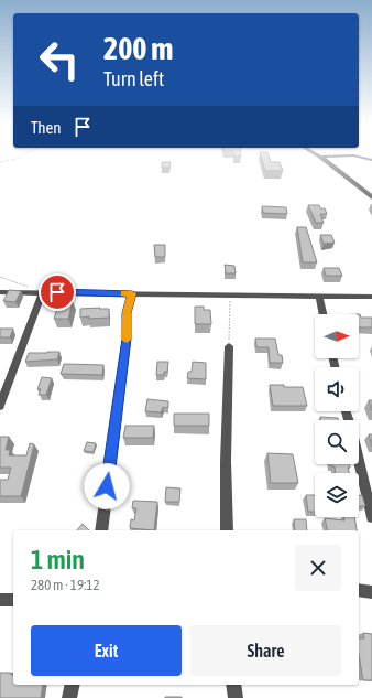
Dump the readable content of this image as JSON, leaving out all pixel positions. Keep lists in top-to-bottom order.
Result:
{
  "north": "right",
  "page": {
    "turn": ["200 m", "Turn left"],
    "then": "Then",
    "heading": ["1 min", "280 m · 19:12"],
    "buttons": ["Exit", "Share"]
  }
}
